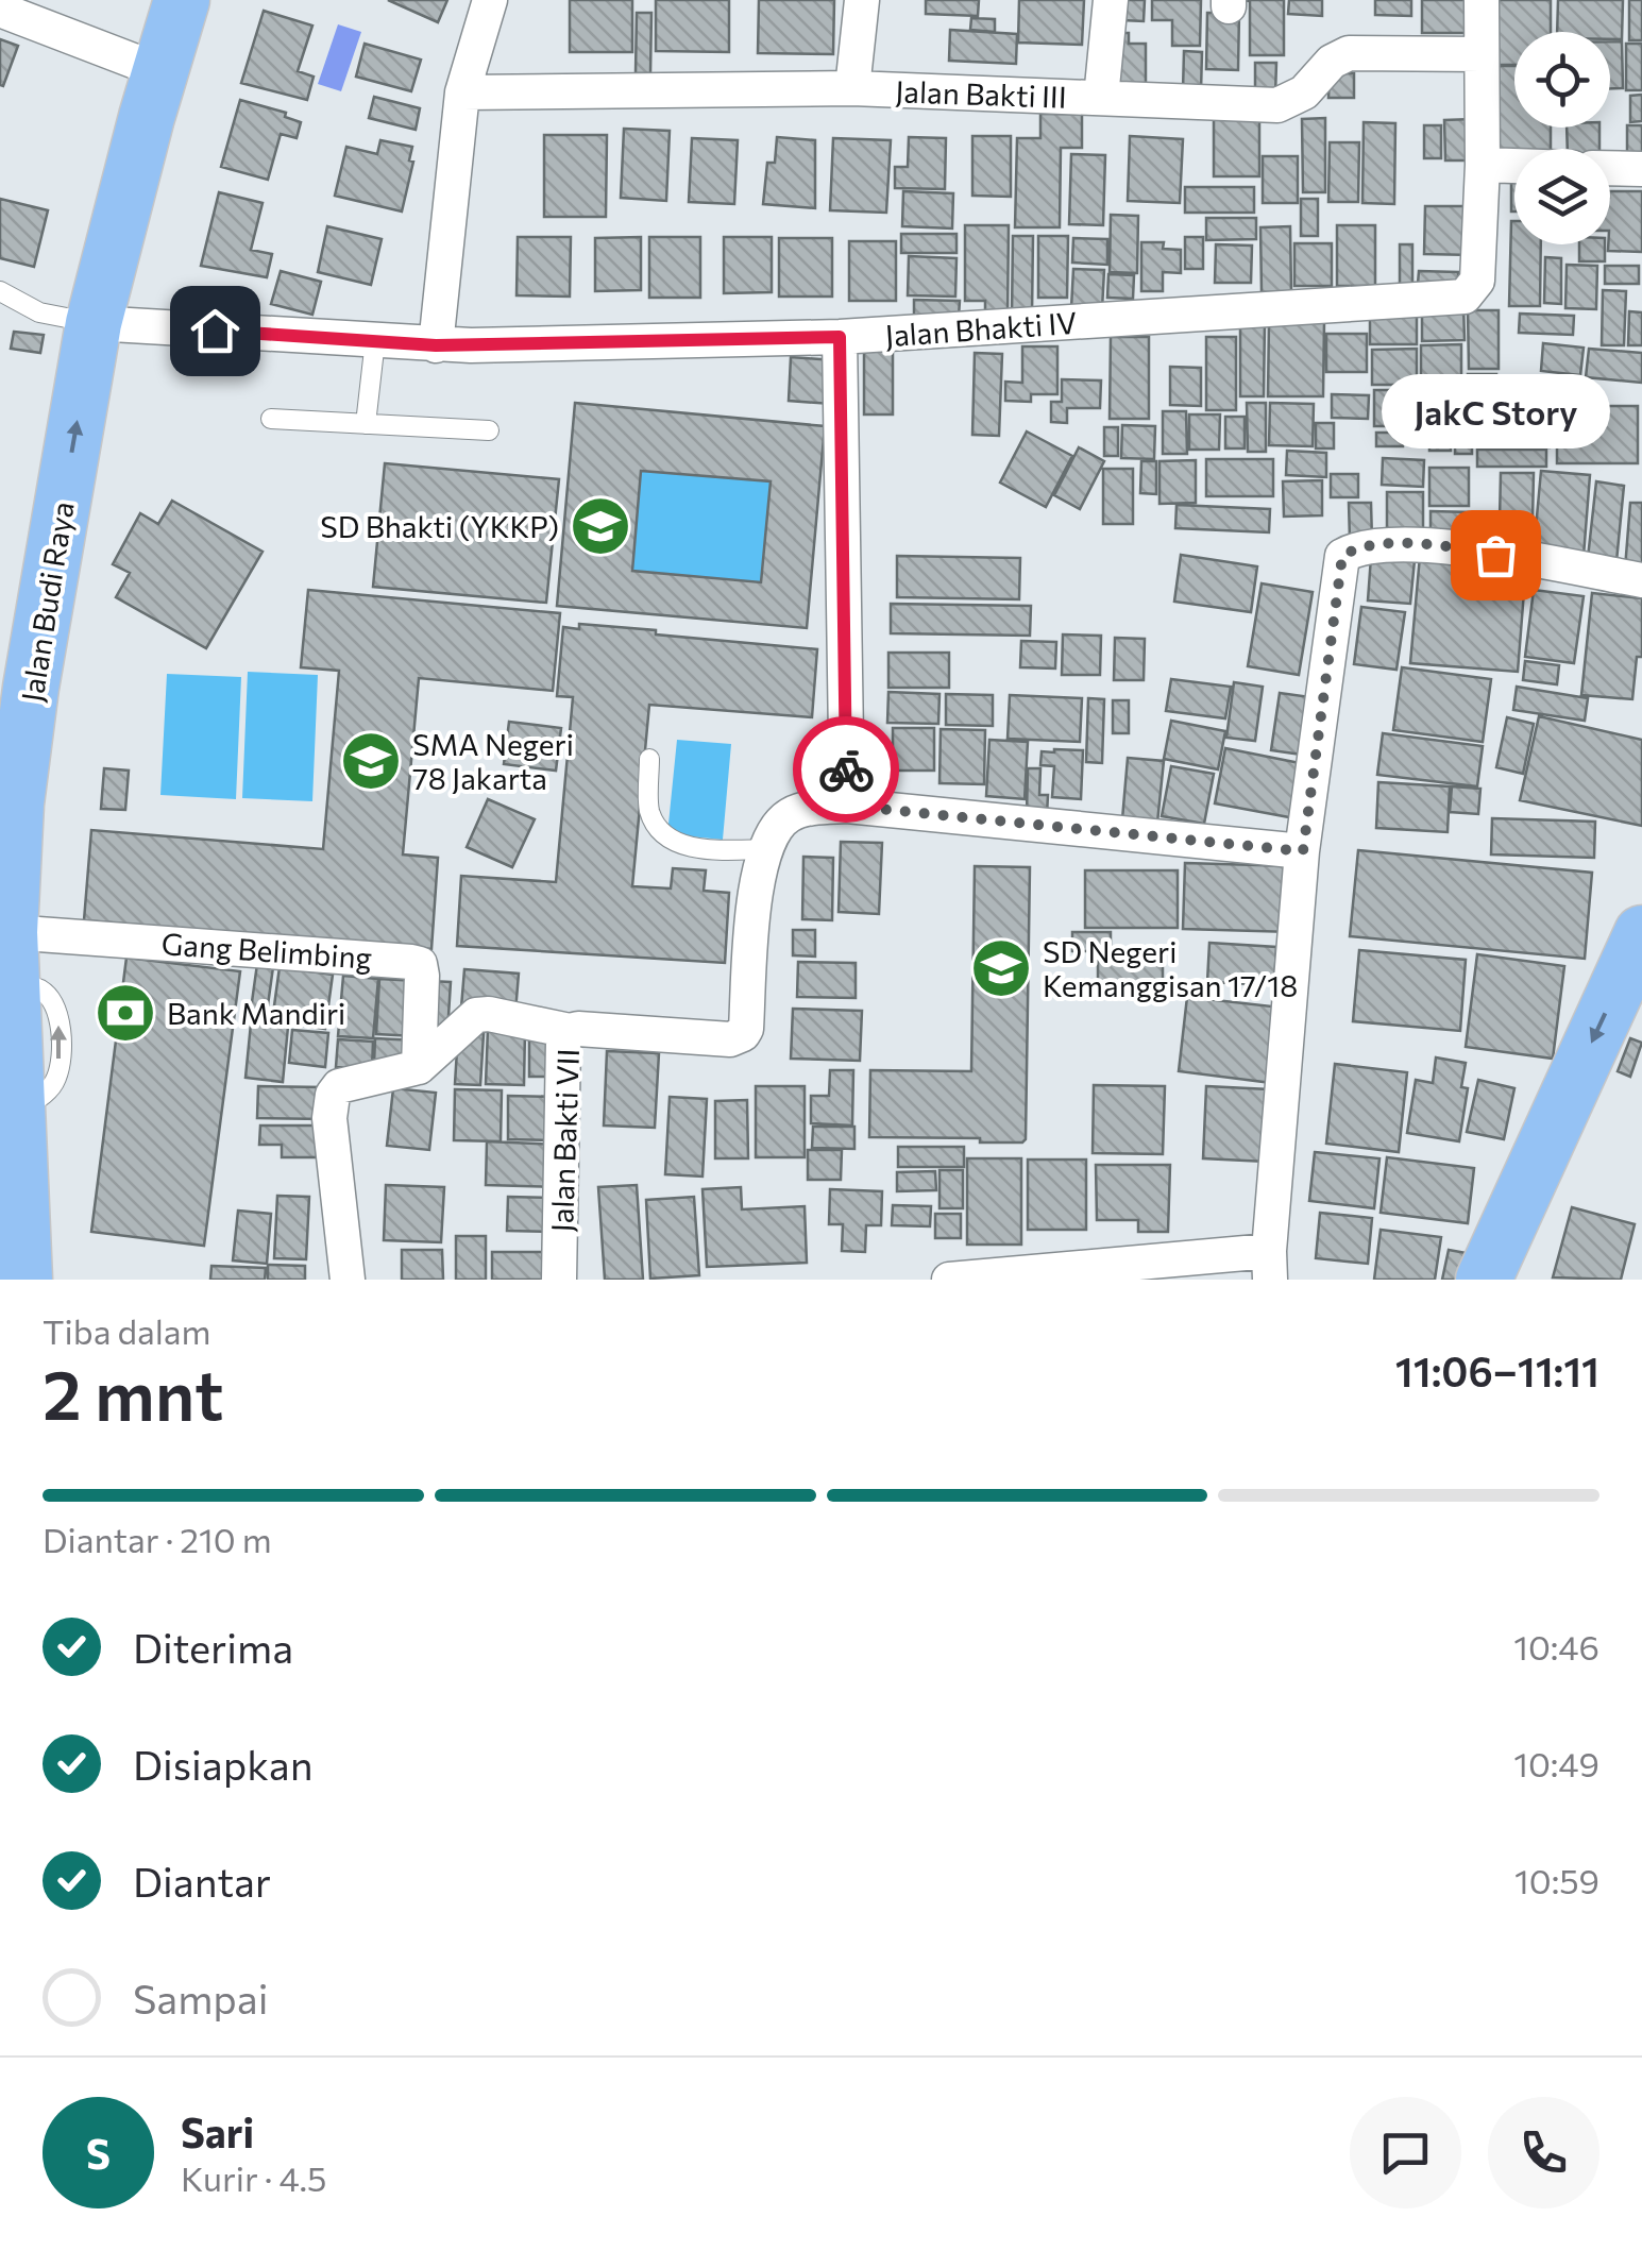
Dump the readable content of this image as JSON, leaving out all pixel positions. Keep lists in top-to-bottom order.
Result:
{
  "streets": {
    "main road": ["Jalan Budi Raya"],
    "street": [
      "Jalan Bakti III",
      "Jalan Bhakti IV",
      "Gang Belimbing",
      "Jalan Bakti VII"
    ]
  },
  "crossings": [
    ["Jalan Bhakti IV", "Jalan Budi Raya"],
    ["Jalan Budi Raya", "Gang Belimbing"]
  ],
  "one_way": ["Jalan Budi Raya"],
  "places": {
    "school or university": ["SD Bhakti (YKKP)", "SMA Negeri 78 Jakarta", "SD Negeri Kemanggisan 17/18"],
    "other": ["JakC Story"],
    "bank": ["Bank Mandiri"]
  },
  "page": {
    "bubble": "JakC Story",
    "heading": ["2 mnt", "Tiba dalam", "11:06–11:11"],
    "panel": ["Sari", "Kurir · 4.5"],
    "bar": "Diantar · 210 m",
    "list": [
      ["Diterima", "10:46"],
      ["Disiapkan", "10:49"],
      ["Diantar", "10:59"],
      "Sampai"
    ],
    "round": "S"
  }
}
